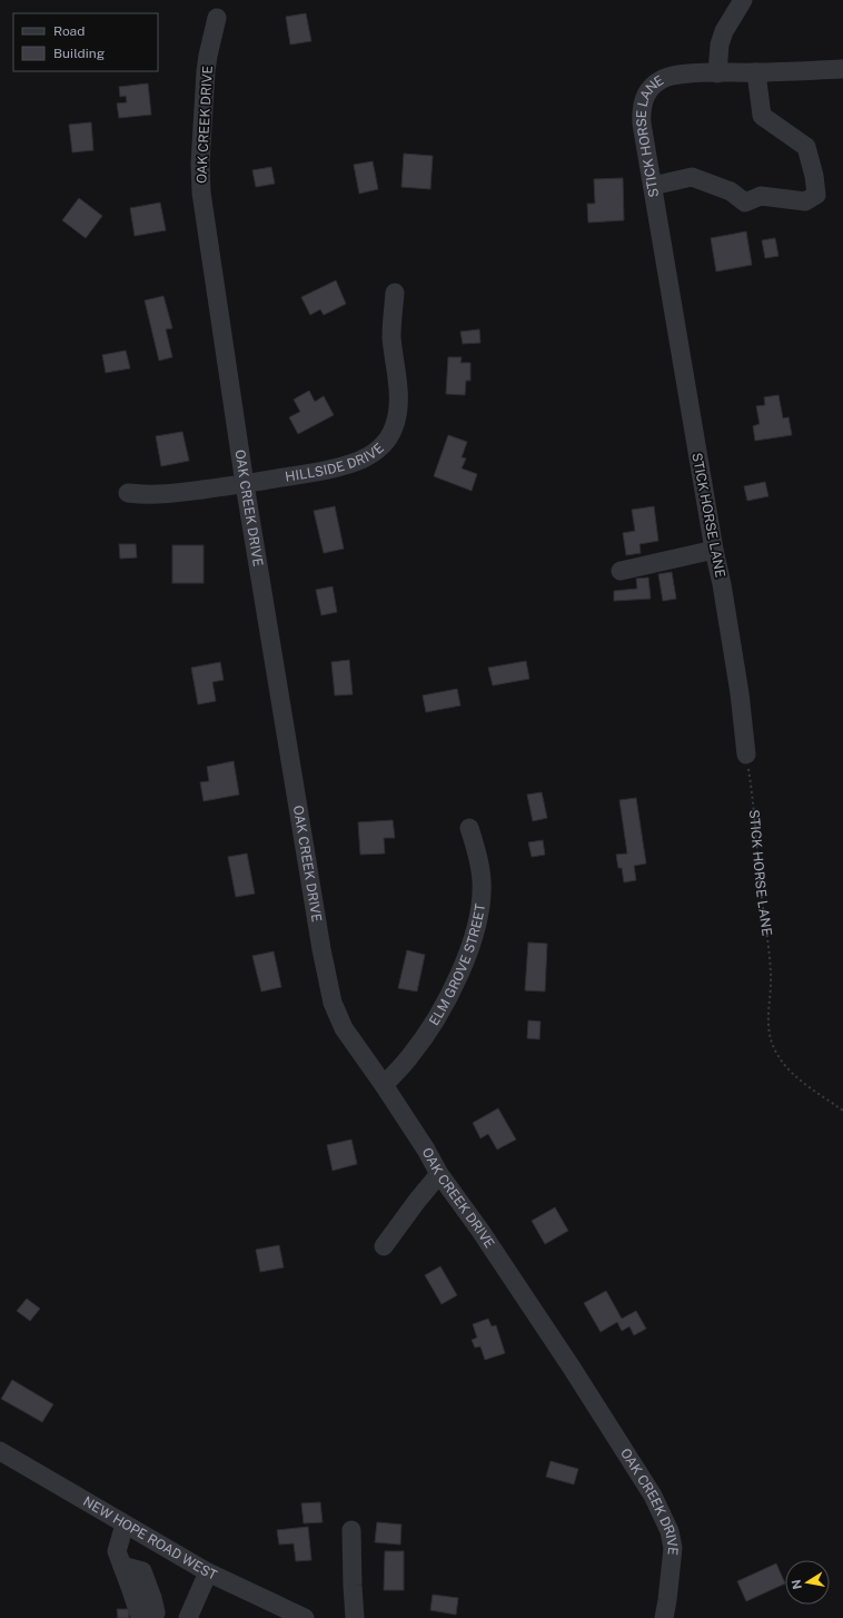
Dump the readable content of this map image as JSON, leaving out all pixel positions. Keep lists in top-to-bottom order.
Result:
{
  "streets": {
    "street": [
      "OAK CREEK DRIVE",
      "STICK HORSE LANE",
      "HILLSIDE DRIVE",
      "ELM GROVE STREET",
      "NEW HOPE ROAD WEST"
    ]
  },
  "crossings": [
    ["OAK CREEK DRIVE", "HILLSIDE DRIVE"],
    ["OAK CREEK DRIVE", "ELM GROVE STREET"]
  ],
  "legend": ["Road", "Building"],
  "north": "left"
}
